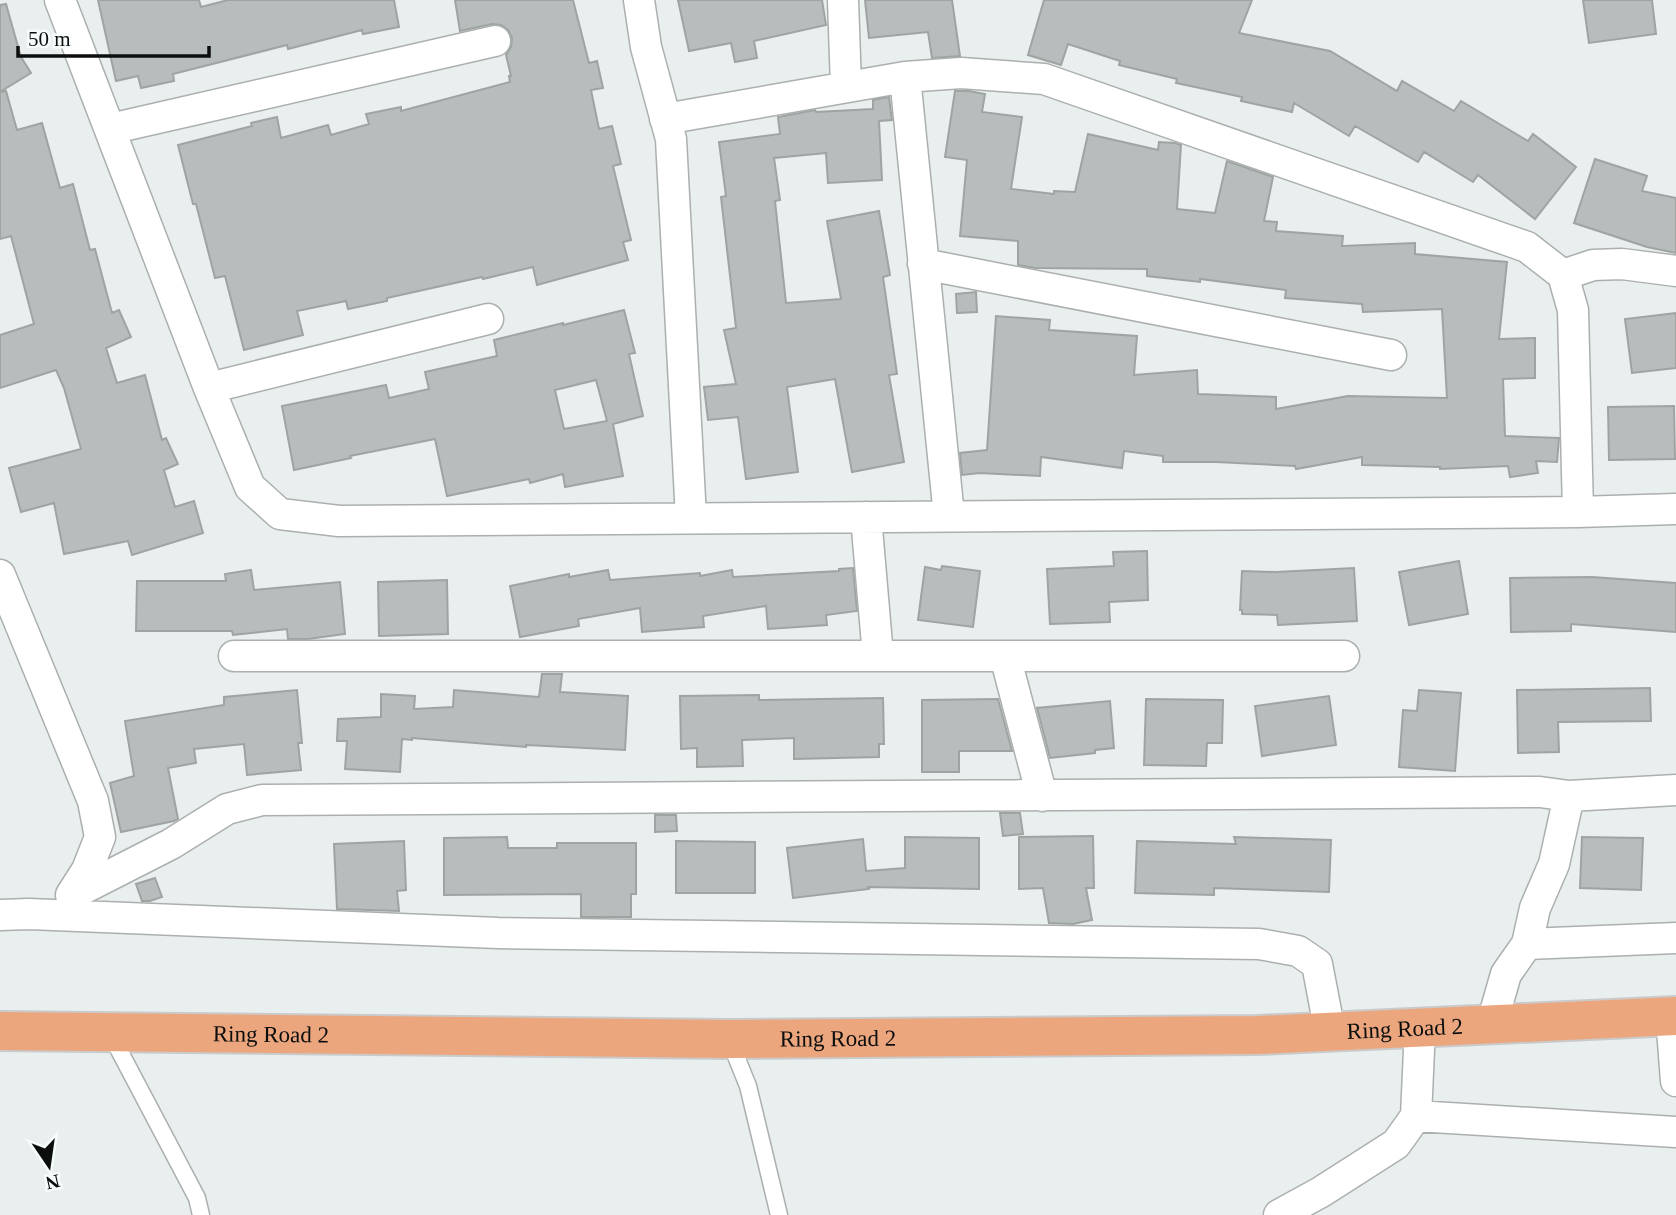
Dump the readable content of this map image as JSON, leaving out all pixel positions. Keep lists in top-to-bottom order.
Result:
{
  "streets": {
    "main road": ["Ring Road 2"]
  },
  "scale_bar": "50 m",
  "north": "bottom"
}
